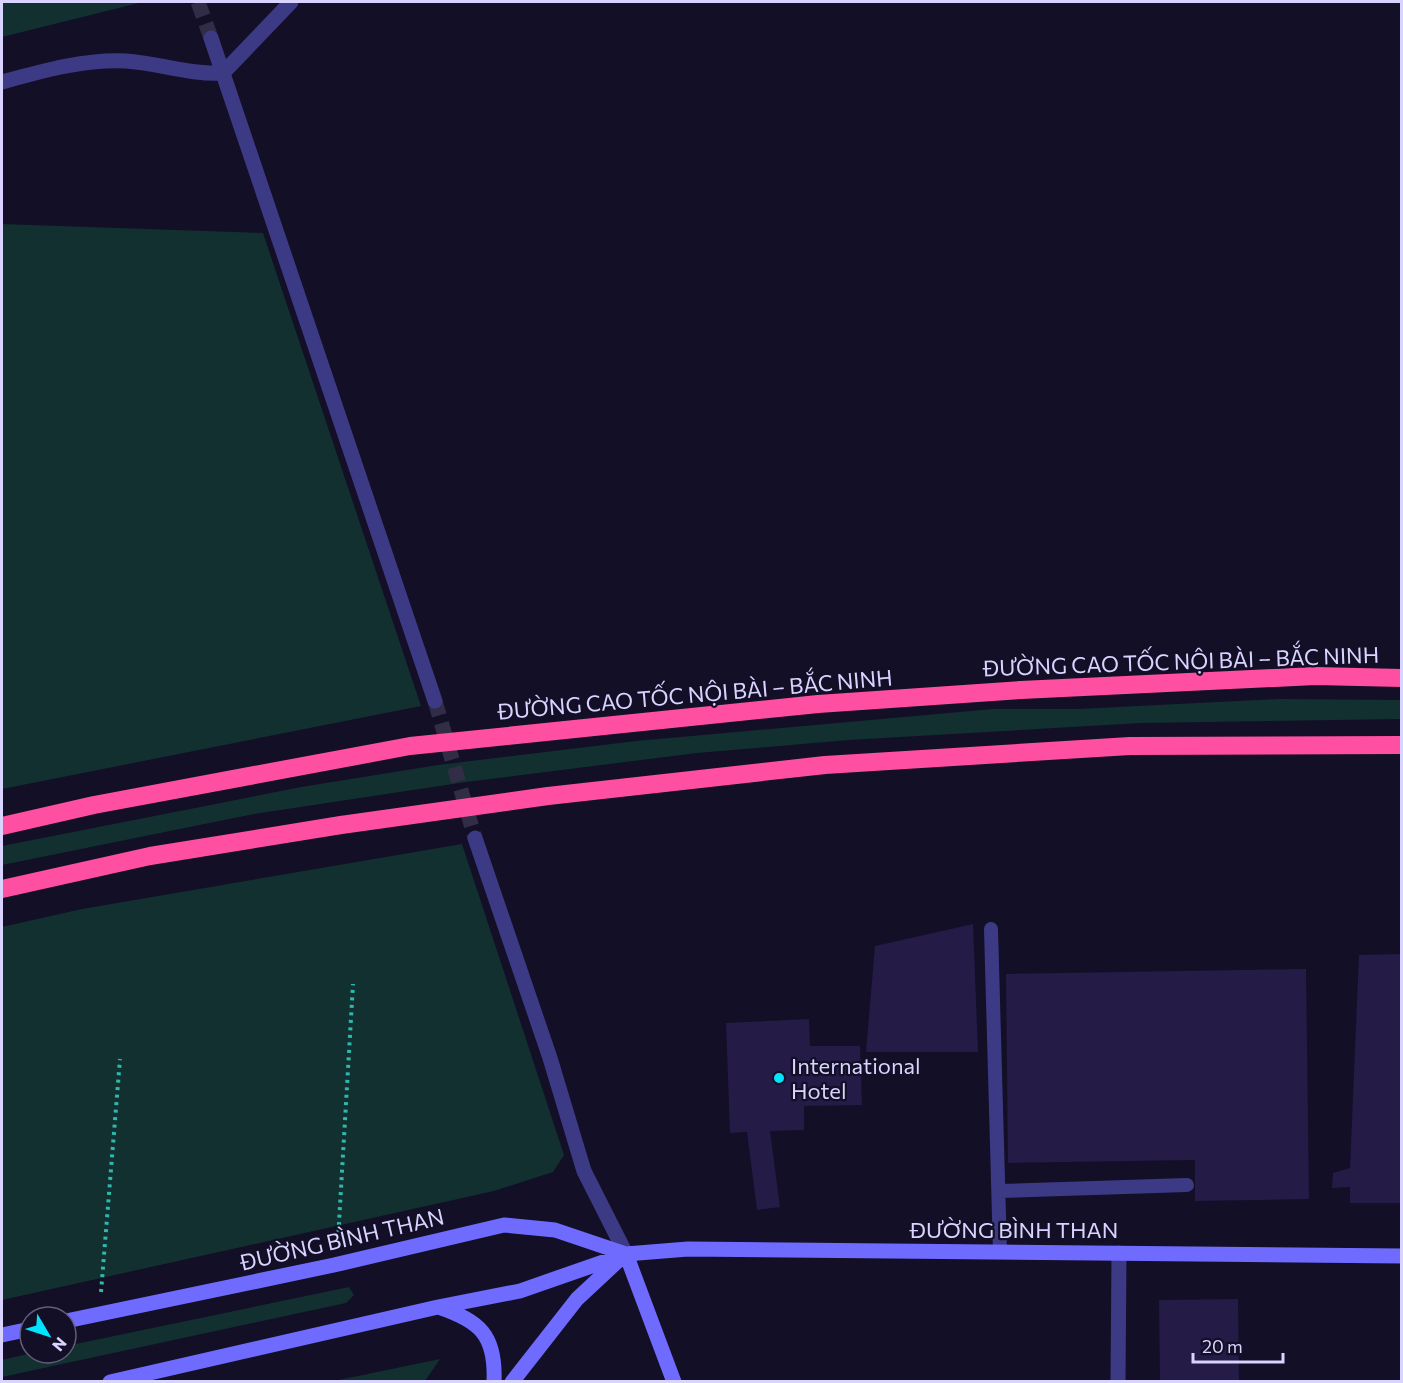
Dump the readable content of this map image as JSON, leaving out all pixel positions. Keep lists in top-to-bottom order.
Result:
{
  "streets": {
    "highway": ["ĐƯỜNG CAO TỐC NỘI BÀI – BẮC NINH"],
    "main road": ["ĐƯỜNG BÌNH THAN"]
  },
  "places": ["International Hotel"],
  "scale_bar": "20 m",
  "north": "bottom right"
}
